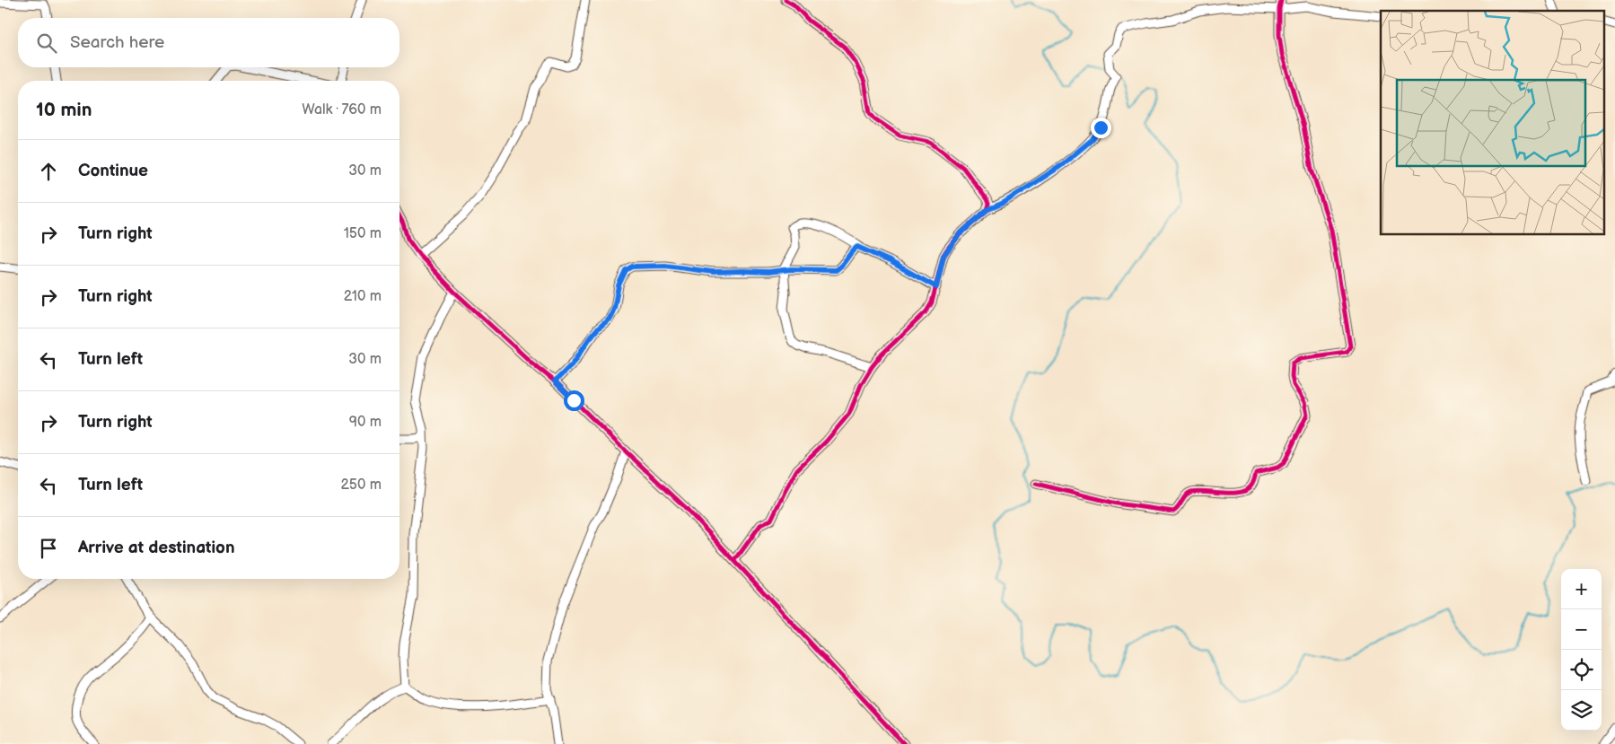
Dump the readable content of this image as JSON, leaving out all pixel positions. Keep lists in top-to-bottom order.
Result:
{
  "page": {
    "search": "Search here",
    "heading": ["10 min", "Walk · 760 m"],
    "list": [
      ["Continue", "30 m"],
      ["Turn right", "150 m"],
      ["Turn right", "210 m"],
      ["Turn left", "30 m"],
      ["Turn right", "90 m"],
      ["Turn left", "250 m"],
      "Arrive at destination"
    ],
    "map_buttons": ["+", "−"]
  }
}
